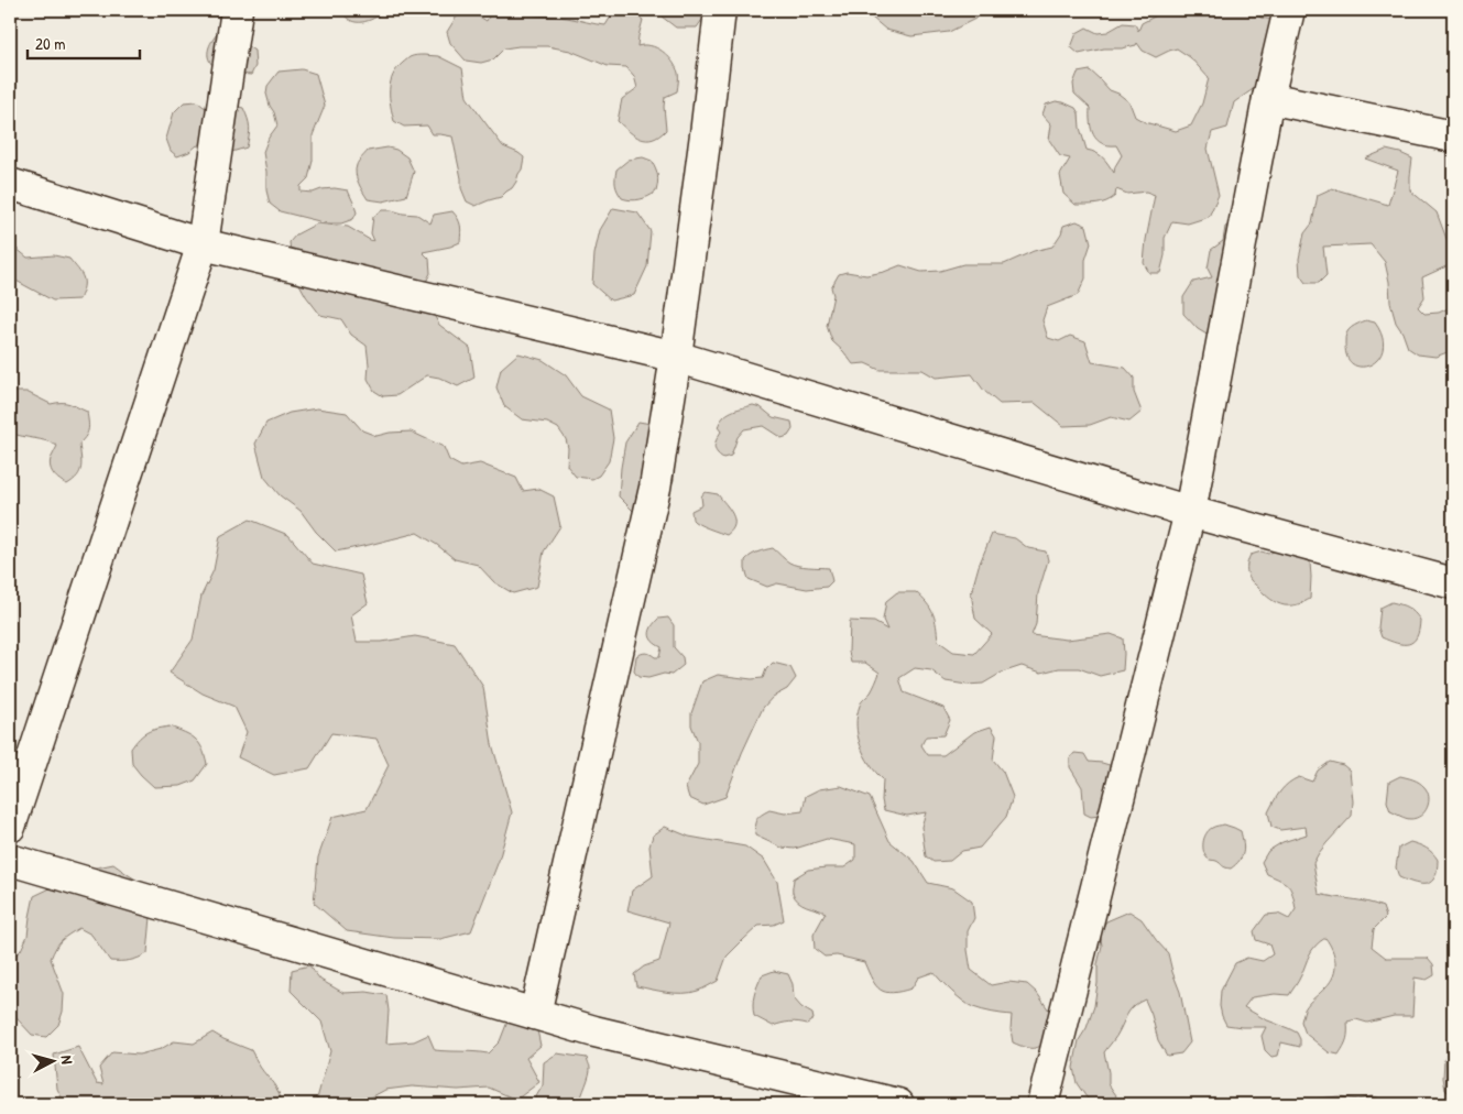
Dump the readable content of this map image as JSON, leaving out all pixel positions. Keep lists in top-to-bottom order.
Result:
{
  "scale_bar": "20 m",
  "north": "right"
}
